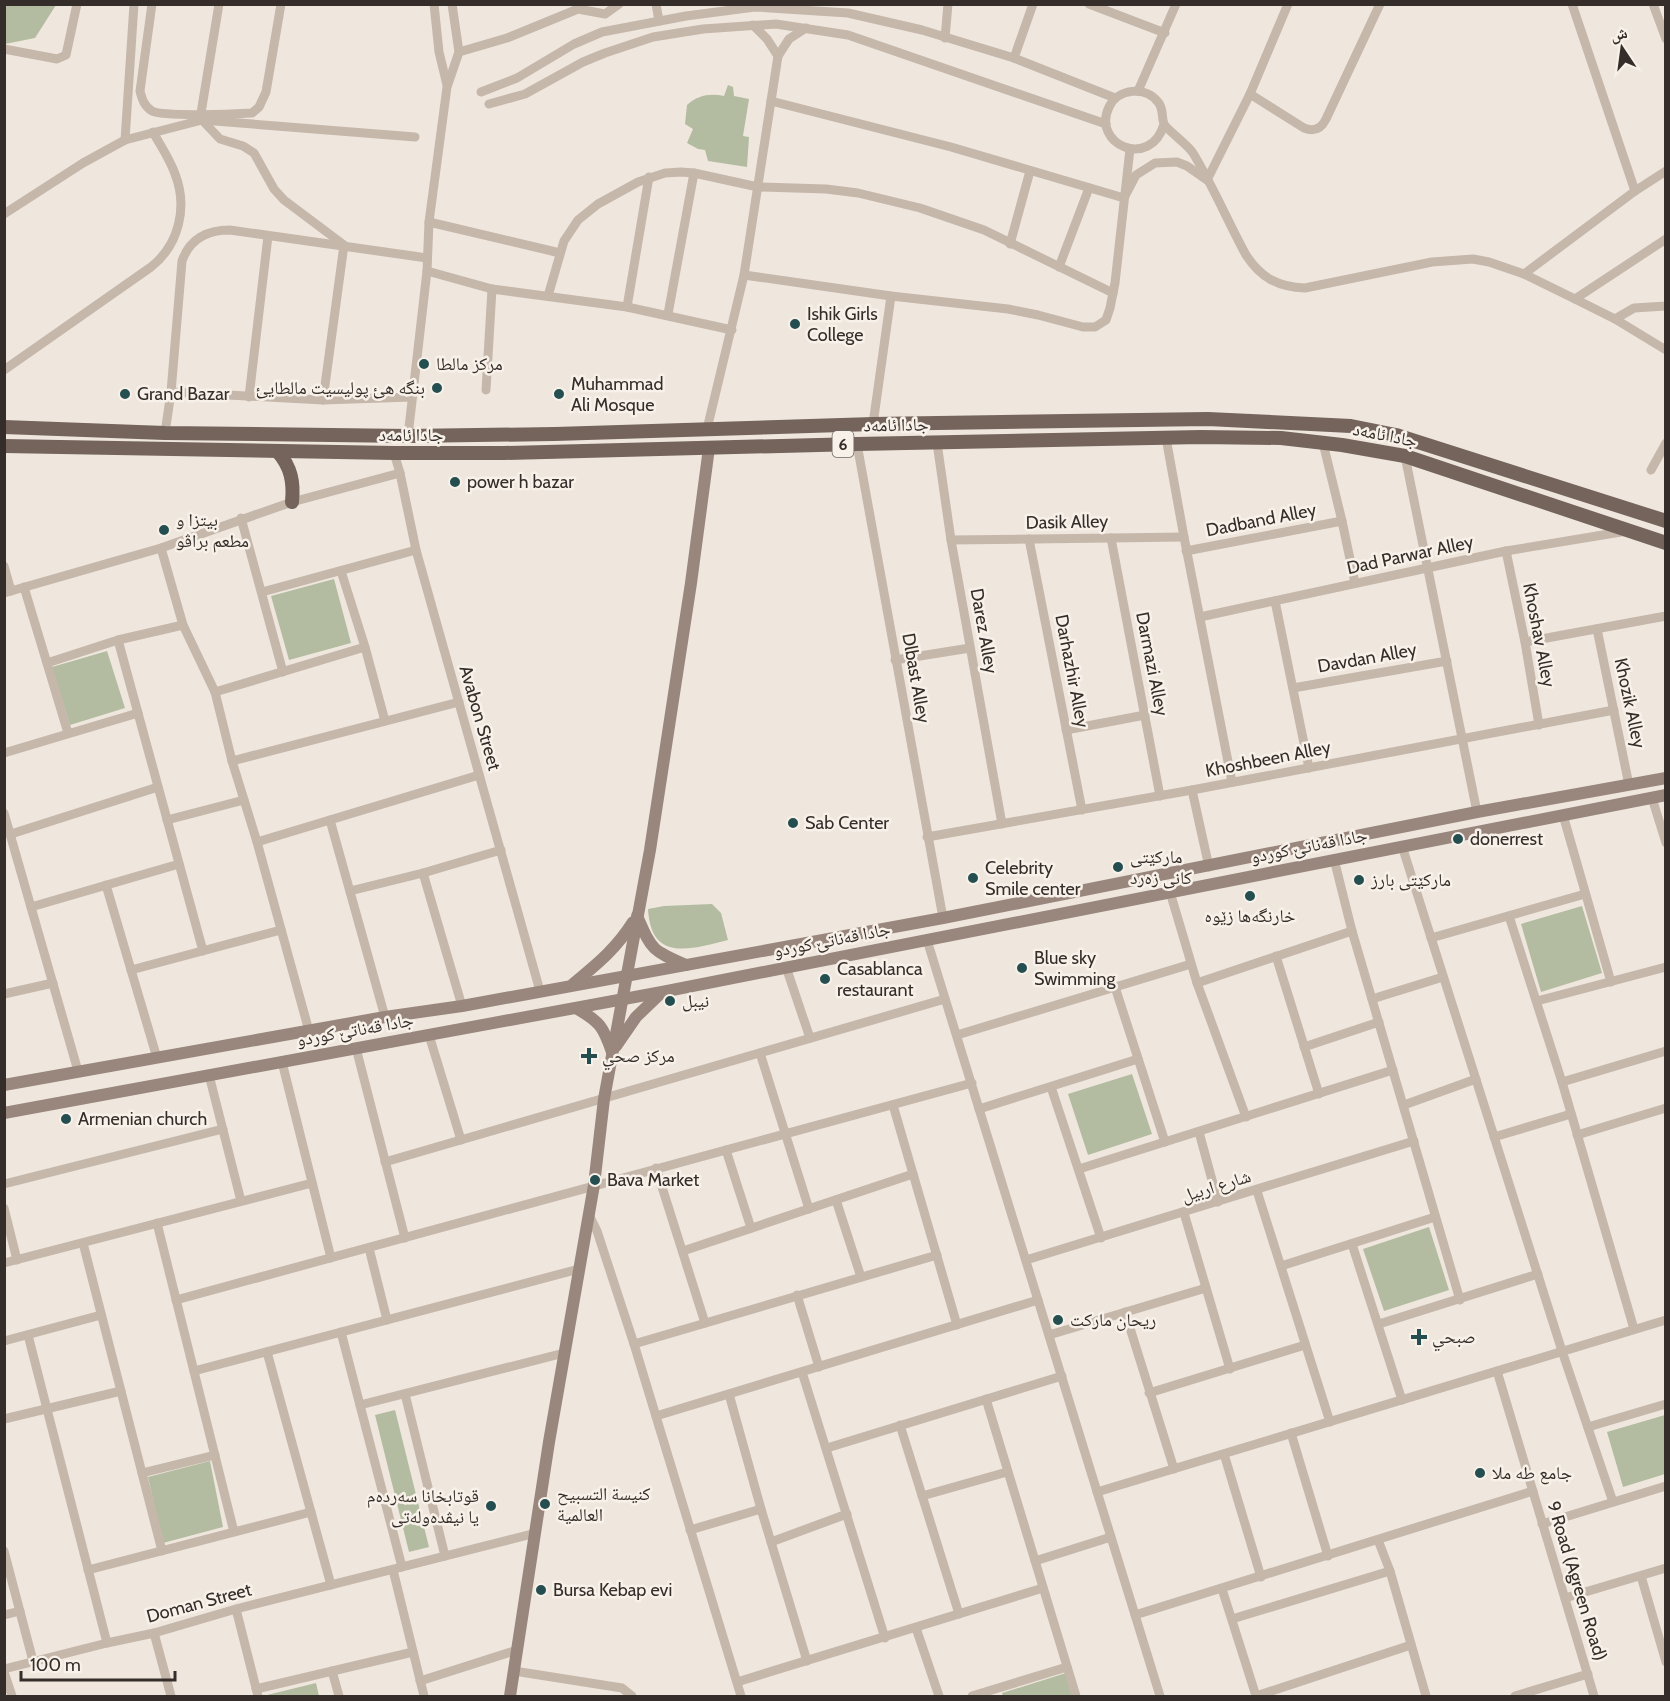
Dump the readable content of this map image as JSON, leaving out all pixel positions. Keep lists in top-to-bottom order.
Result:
{
  "streets": {
    "main road": ["جادا ئامەد", "6"],
    "street": [
      "Dadband Alley",
      "Dasik Alley",
      "Dad Parwar Alley",
      "Darez Alley",
      "Khoshav Alley",
      "Davdan Alley",
      "Darmazi Alley",
      "Darhazhir Alley",
      "Dlbast Alley",
      "Khozik Alley",
      "Avabon Street",
      "Khoshbeen Alley",
      "جادا قەناتێ کوردو",
      "شارع اربيل",
      "9 Road (Agreen Road)",
      "Doman Street"
    ]
  },
  "crossings": [
    ["جادا ئامەد", "Dad Parwar Alley"],
    ["جادا ئامەد", "Darez Alley"],
    ["جادا ئامەد", "Dlbast Alley"],
    ["جادا ئامەد", "Avabon Street"],
    ["Dasik Alley", "Darez Alley"],
    ["Dasik Alley", "Darmazi Alley"],
    ["Dasik Alley", "Darhazhir Alley"],
    ["Dad Parwar Alley", "Khoshav Alley"],
    ["Darez Alley", "Khoshbeen Alley"],
    ["Khoshav Alley", "Khoshbeen Alley"],
    ["Darmazi Alley", "Khoshbeen Alley"],
    ["Darhazhir Alley", "Khoshbeen Alley"],
    ["Dlbast Alley", "Khoshbeen Alley"],
    ["Dlbast Alley", "جادا قەناتێ کوردو"],
    ["Khozik Alley", "Khoshbeen Alley"],
    ["Khozik Alley", "جادا قەناتێ کوردو"],
    ["Avabon Street", "جادا قەناتێ کوردو"]
  ],
  "places": {
    "other": [
      "Ishik Girls College",
      "مركز مالطا",
      "بنگه هئ پوليسيت مالطايئ",
      "Grand Bazar",
      "Muhammad Ali Mosque",
      "power h bazar",
      "بيتزا و مطعم براڤو",
      "Sab Center",
      "donerrest",
      "مارکێتی کانی زەرد",
      "Celebrity Smile center",
      "مارکێتی بارز",
      "خارنگەها زێوە",
      "Blue sky Swimming",
      "Casablanca restaurant",
      "نيبل",
      "Armenian church",
      "Bava Market",
      "ريحان ماركت",
      "جامع طه ملا",
      "كنيسة التسبيح العالمية",
      "قوتابخانا سەردەم یا نیڤدەولەتی",
      "Bursa Kebap evi"
    ],
    "health": ["مركز صحي", "صبحي"]
  },
  "scale_bar": "100 m",
  "north": "top"
}
